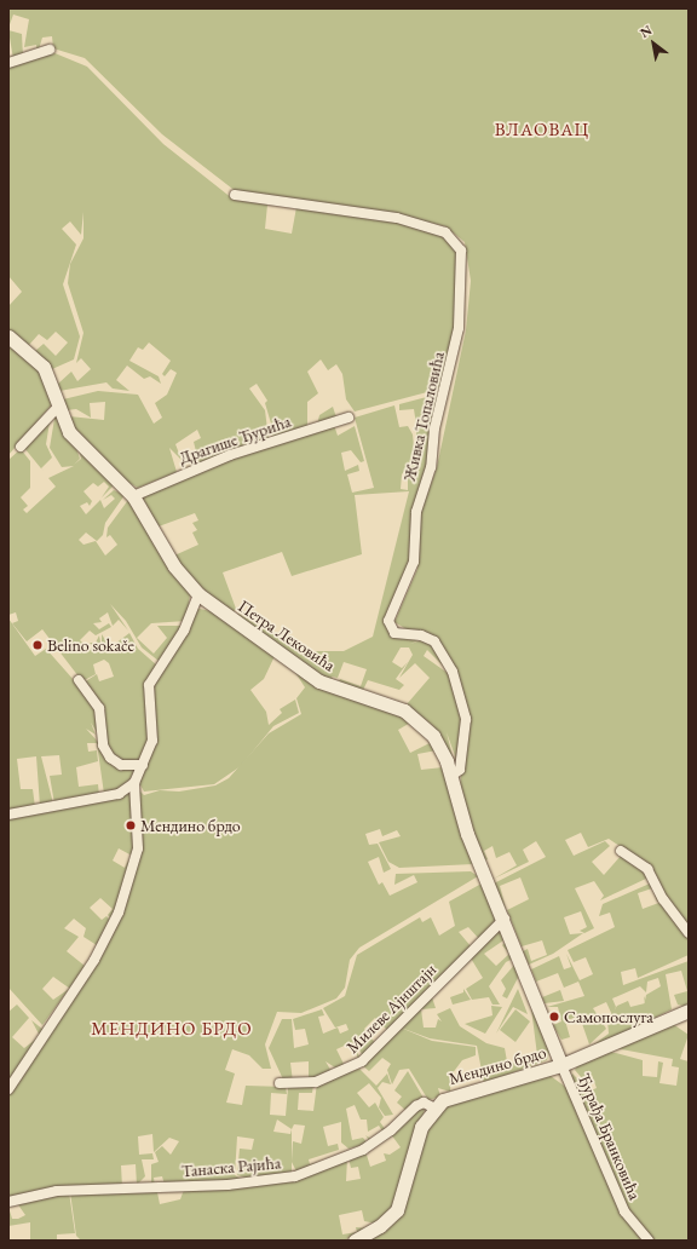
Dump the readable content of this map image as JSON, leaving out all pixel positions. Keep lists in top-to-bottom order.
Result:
{
  "streets": {
    "street": [
      "Живка Топаловића",
      "Драгише Ђурића",
      "Петра Лековића",
      "Милеве Ајнштајн",
      "Мендино брдо",
      "Ђурађа Бранковића",
      "Танаска Рајића"
    ]
  },
  "crossings": [
    ["Живка Топаловића", "Петра Лековића"],
    ["Драгише Ђурића", "Петра Лековића"],
    ["Петра Лековића", "Милеве Ајнштајн"],
    ["Петра Лековића", "Мендино брдо"],
    ["Петра Лековића", "Ђурађа Бранковића"],
    ["Мендино брдо", "Ђурађа Бранковића"],
    ["Мендино брдо", "Танаска Рајића"]
  ],
  "districts": ["ВЛАОВАЦ", "МЕНДИНО БРДО"],
  "places": ["Belino sokače", "Мендино брдо", "Самопослуга"],
  "north": "top left"
}
